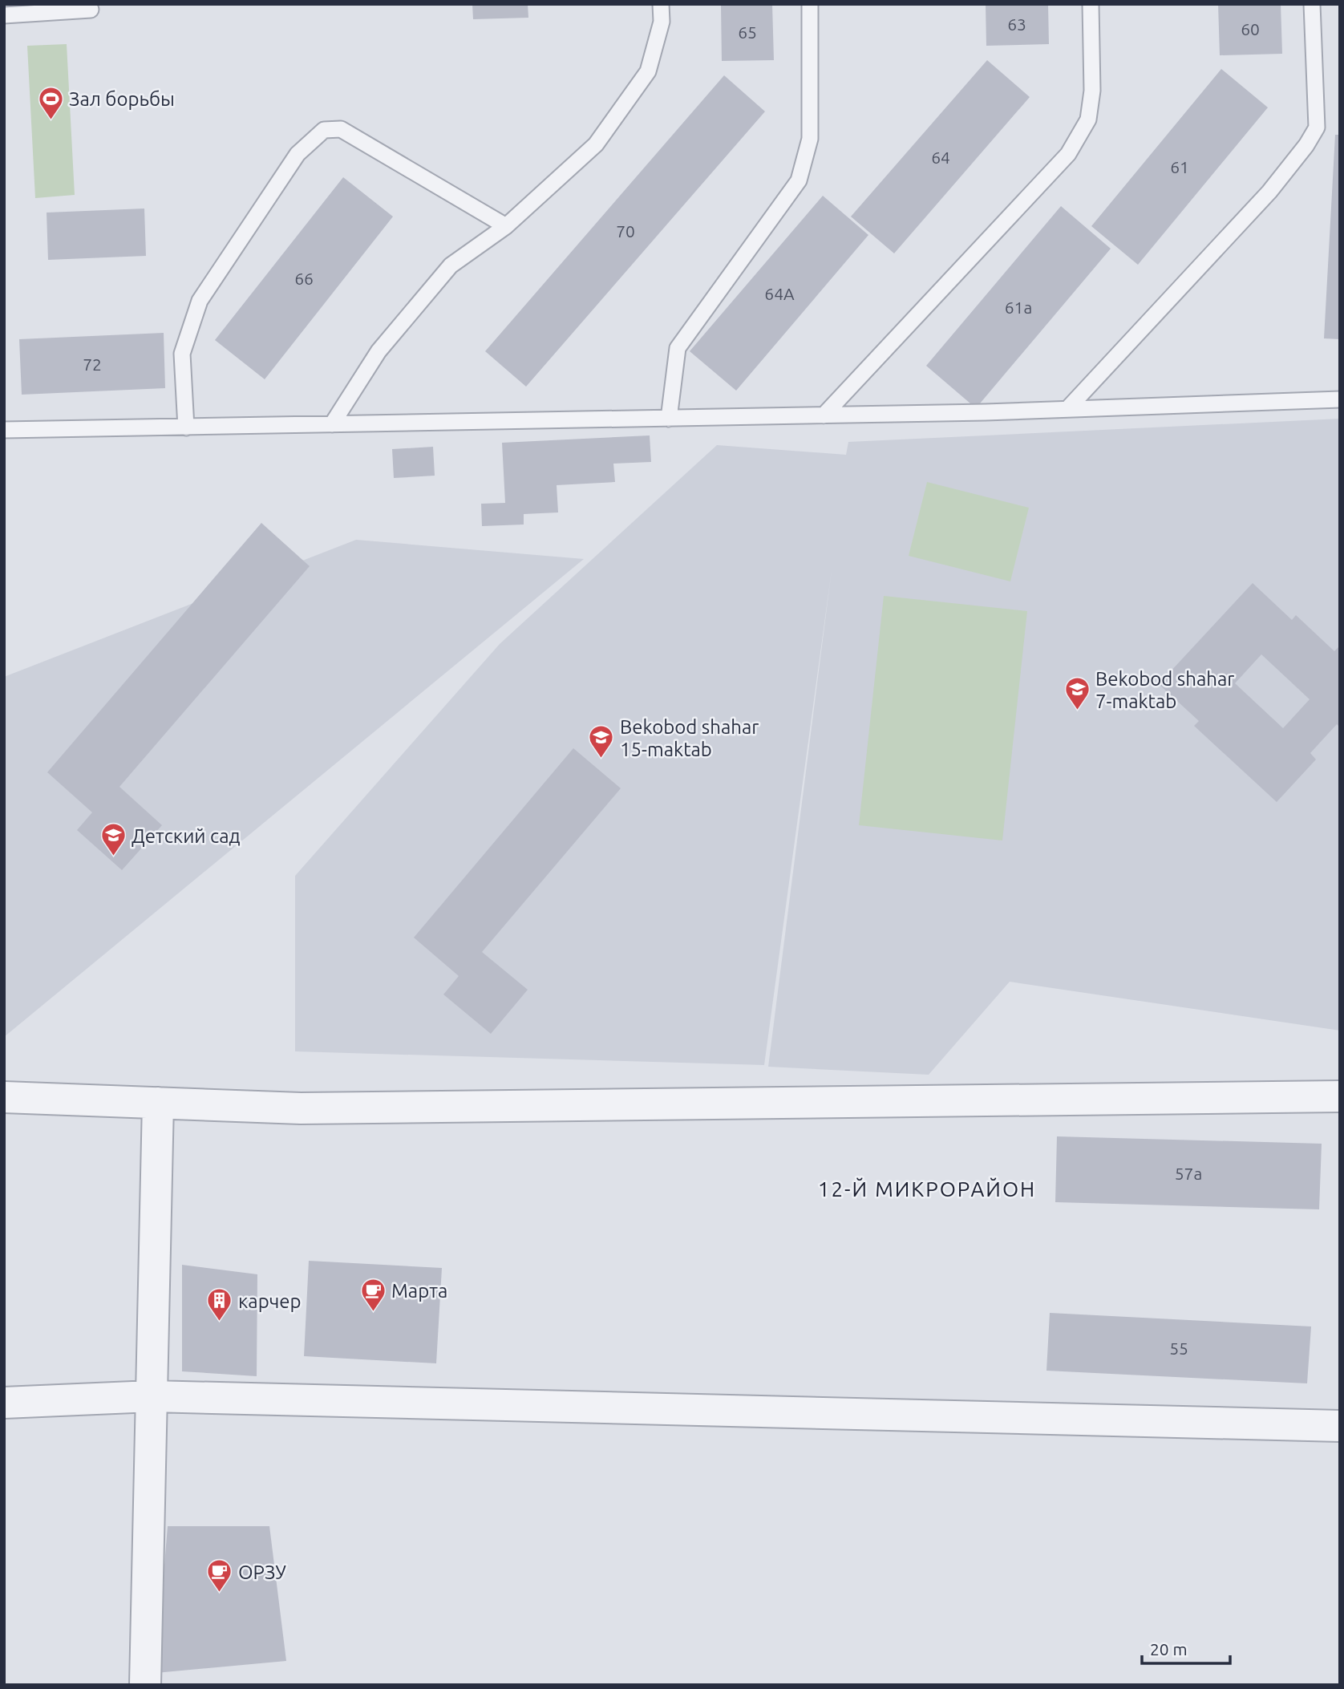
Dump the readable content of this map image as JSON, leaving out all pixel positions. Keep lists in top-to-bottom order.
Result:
{
  "districts": ["12-Й МИКРОРАЙОН"],
  "places": {
    "sports": ["Зал борьбы"],
    "school or university": ["Bekobod shahar 7-maktab", "Bekobod shahar 15-maktab", "Детский сад"],
    "cafe": ["Марта", "ОРЗУ"],
    "building": ["карчер"]
  },
  "house_numbers": [
    "63",
    "60",
    "65",
    "64",
    "61",
    "70",
    "66",
    "64A",
    "61a",
    "72",
    "57a",
    "55"
  ],
  "scale_bar": "20 m"
}
